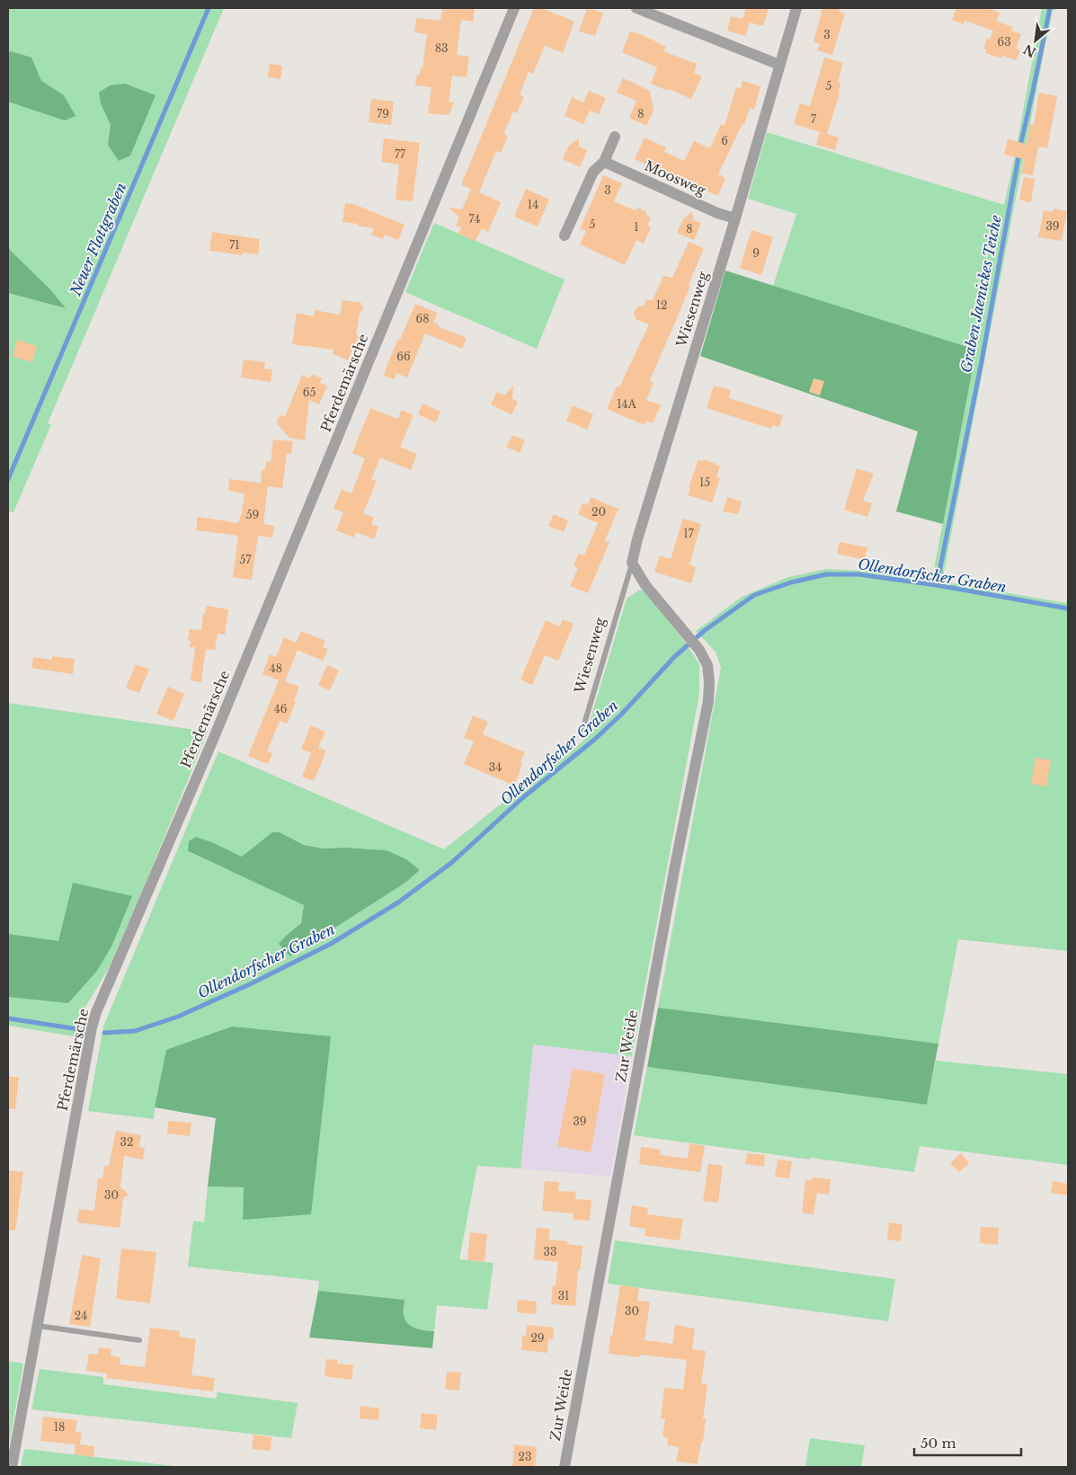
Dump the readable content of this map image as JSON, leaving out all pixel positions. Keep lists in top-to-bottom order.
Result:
{
  "streets": {
    "street": [
      "Moosweg",
      "Wiesenweg",
      "Pferdemärsche",
      "Zur Weide"
    ]
  },
  "crossings": [
    ["Moosweg", "Wiesenweg"],
    ["Wiesenweg", "Zur Weide"]
  ],
  "water": ["Neuer Flottgraben", "Graben Jaenickes Teiche", "Ollendorfscher Graben"],
  "house_numbers": [
    "3",
    "63",
    "83",
    "5",
    "79",
    "8",
    "7",
    "6",
    "77",
    "3",
    "14",
    "74",
    "5",
    "39",
    "1",
    "8",
    "71",
    "9",
    "12",
    "68",
    "66",
    "65",
    "14A",
    "15",
    "20",
    "59",
    "17",
    "57",
    "48",
    "46",
    "34",
    "39",
    "32",
    "30",
    "33",
    "31",
    "30",
    "24",
    "29",
    "18",
    "23"
  ],
  "scale_bar": "50 m",
  "north": "bottom left"
}
